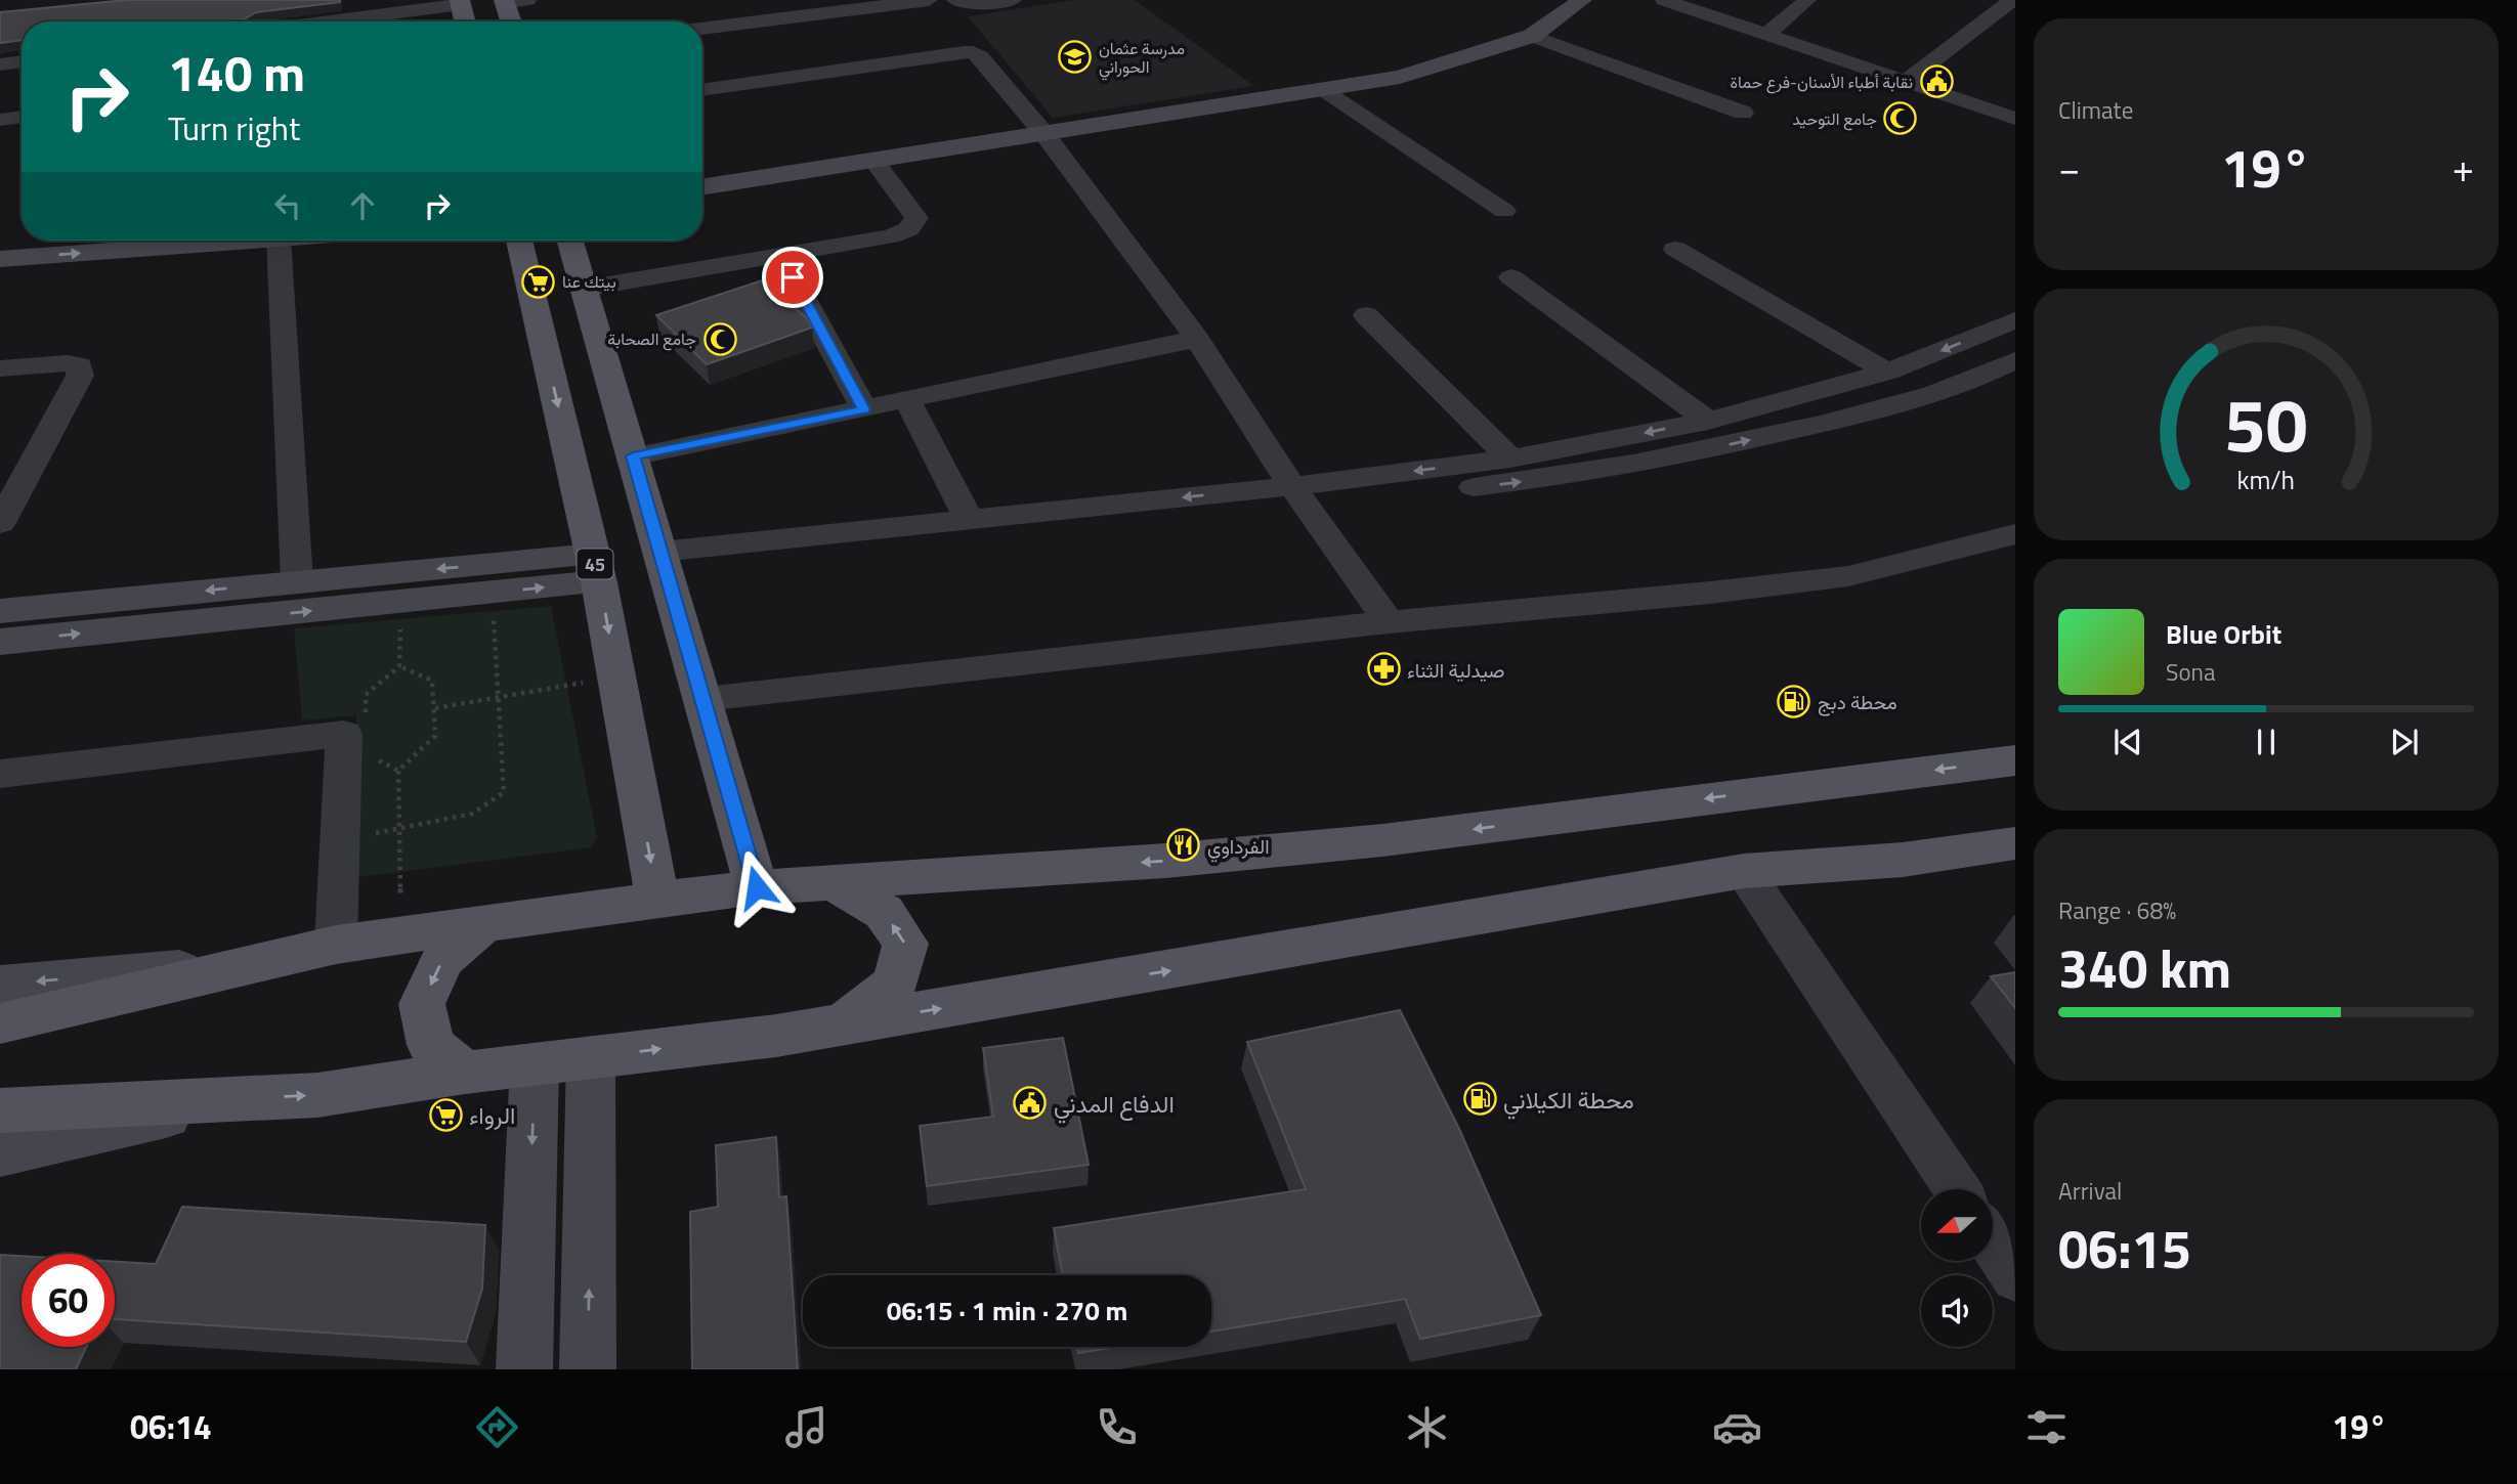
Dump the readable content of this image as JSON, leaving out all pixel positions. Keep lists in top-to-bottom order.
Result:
{
  "streets": {
    "main road": ["45"]
  },
  "places": {
    "school or university": ["مدرسة عثمان الحوراني"],
    "public building": ["نقابة أطباء الأسنان-فرع حماة", "الدفاع المدني"],
    "mosque": ["جامع التوحيد", "جامع الصحابة"],
    "supermarket": ["بيتك عنا", "الرواء"],
    "pharmacy": ["صيدلية الثناء"],
    "fuel station": ["محطة دبج", "محطة الكيلاني"],
    "restaurant": ["الفرداوي"]
  },
  "north": "left",
  "page": {
    "tile": [
      "Climate",
      ["Range · 68%", "340 km"],
      ["Arrival", "06:15"]
    ],
    "turn": ["140 m", "Turn right"],
    "heat": ["−", "19°", "+"],
    "song": ["Blue Orbit", "Sona"],
    "limit": "60",
    "trip": "06:15 · 1 min · 270 m",
    "tabs": ["06:14", "19°"],
    "gauge": ["50", "km/h"]
  }
}
